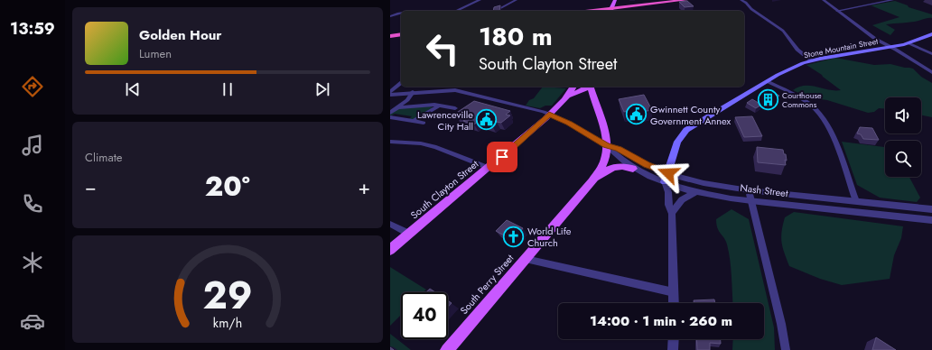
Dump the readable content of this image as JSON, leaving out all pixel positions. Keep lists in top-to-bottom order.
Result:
{
  "streets": {
    "main road": ["Stone Mountain Street", "South Clayton Street", "South Perry Street"],
    "street": ["Nash Street"]
  },
  "crossings": [
    ["Stone Mountain Street", "Nash Street"],
    ["South Clayton Street", "Nash Street"],
    ["Nash Street", "South Perry Street"]
  ],
  "places": {
    "building": ["Courthouse Commons"],
    "public building": ["Gwinnett County Government Annex", "Lawrenceville City Hall"],
    "church": ["World Life Church"]
  },
  "page": {
    "tabs": "13:59",
    "turn": ["180 m", "South Clayton Street"],
    "song": ["Golden Hour", "Lumen"],
    "tile": "Climate",
    "heat": ["−", "20°", "+"],
    "limit": "40",
    "trip": "14:00 · 1 min · 260 m",
    "gauge": ["29", "km/h"]
  }
}
